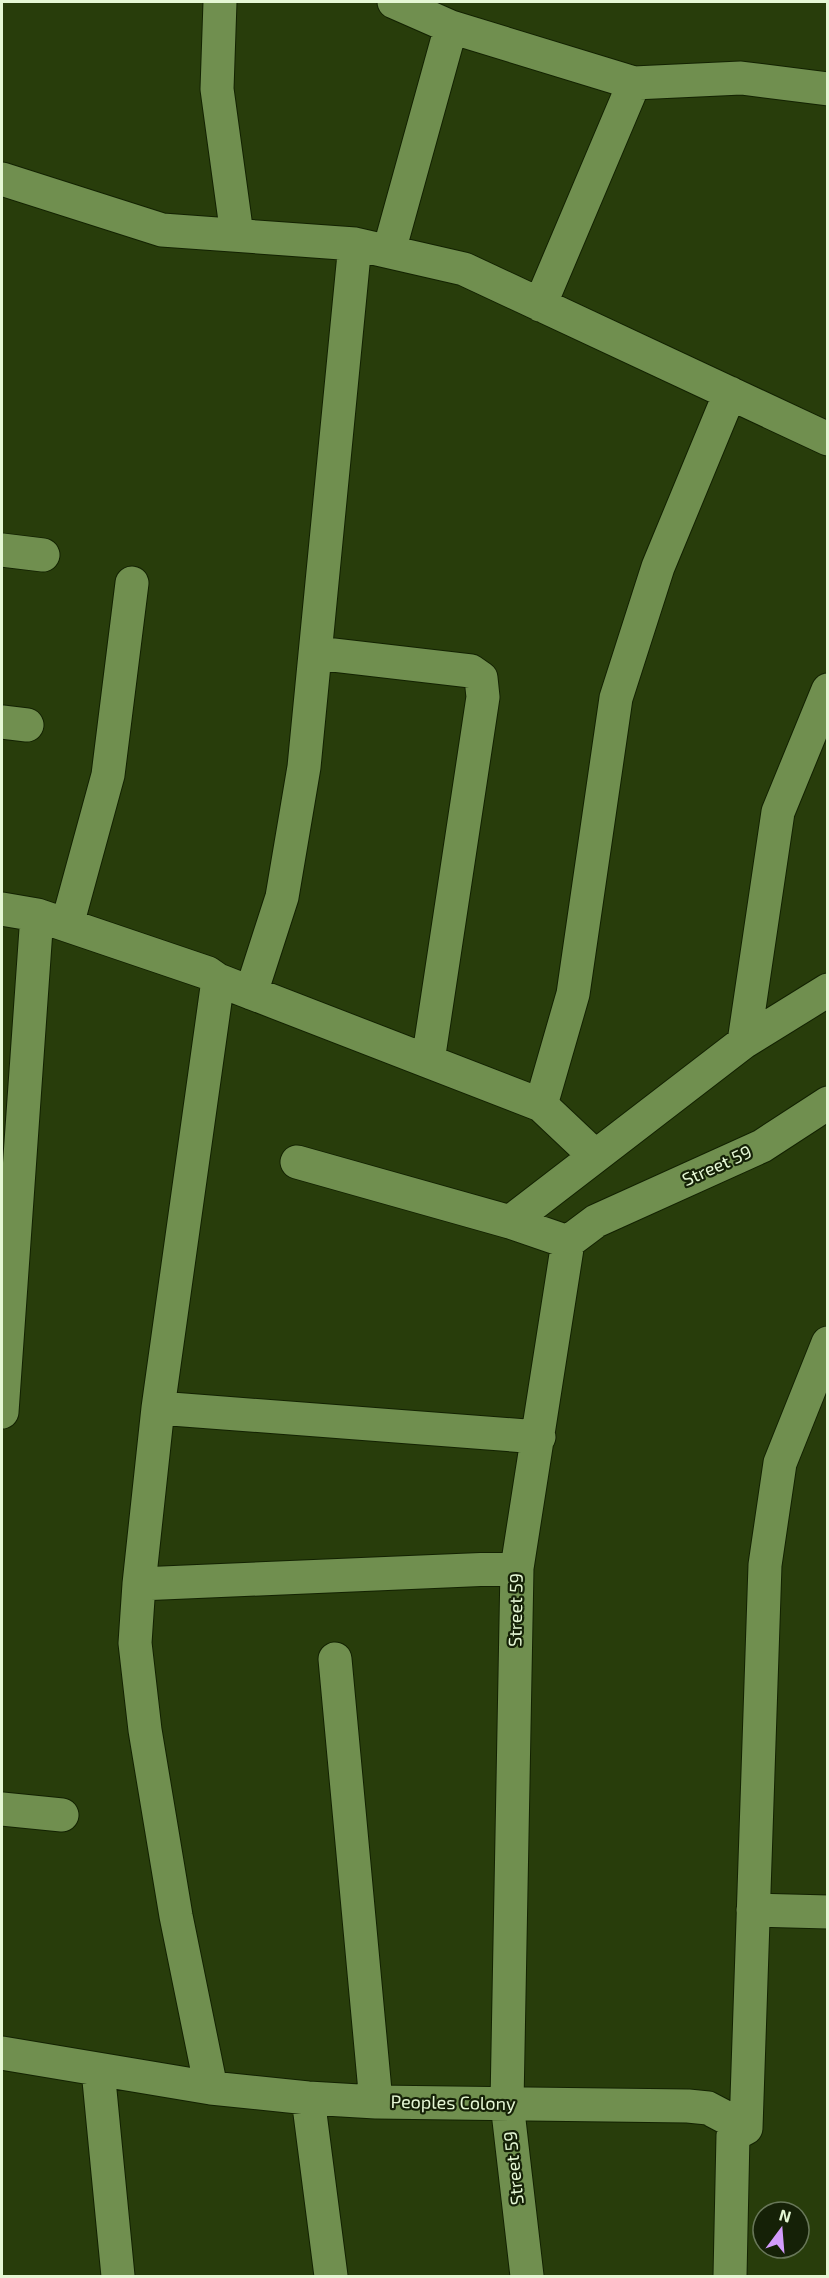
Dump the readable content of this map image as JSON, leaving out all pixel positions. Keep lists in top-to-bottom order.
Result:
{
  "streets": {
    "street": ["Street 59", "Peoples Colony"]
  },
  "crossings": [
    ["Street 59", "Peoples Colony"]
  ],
  "north": "top"
}
